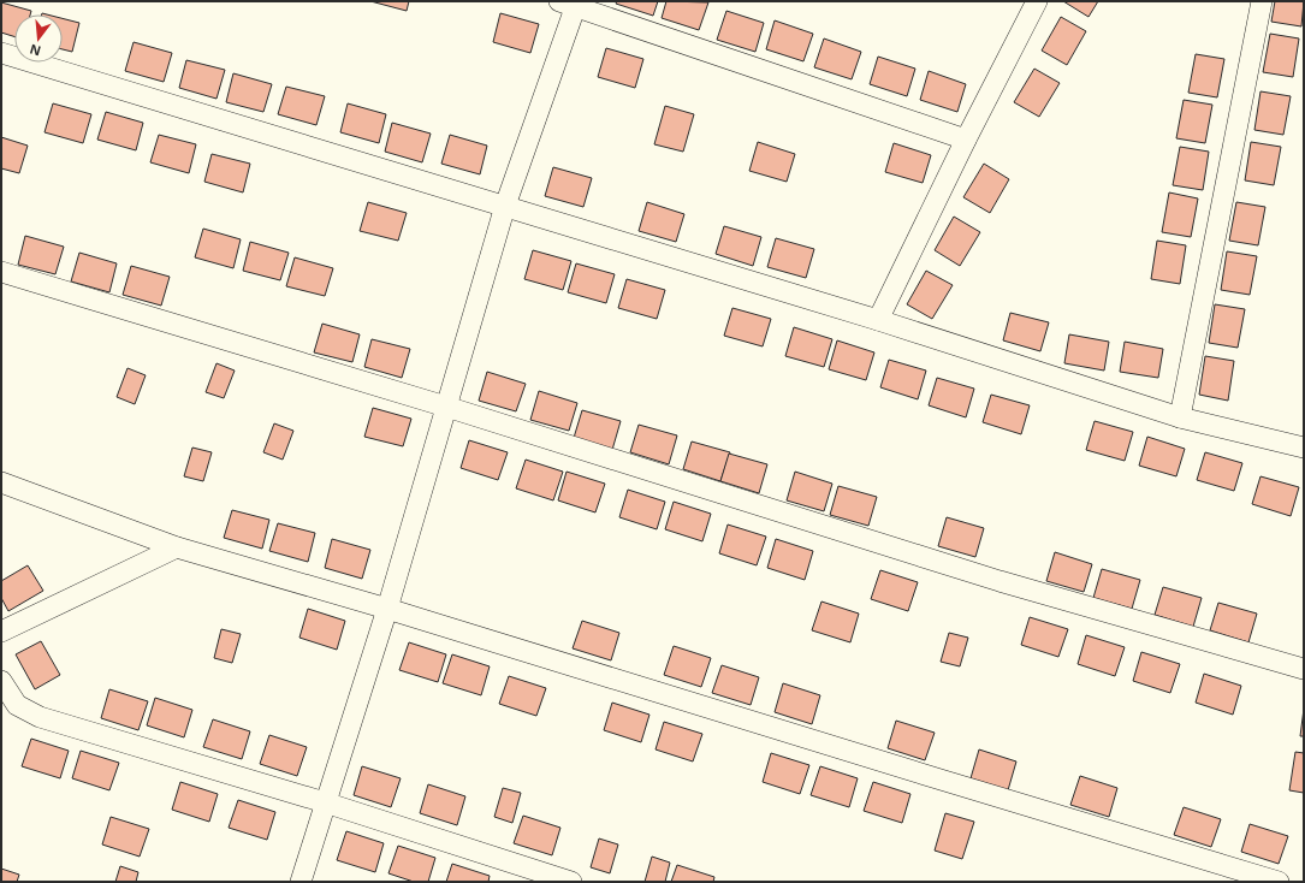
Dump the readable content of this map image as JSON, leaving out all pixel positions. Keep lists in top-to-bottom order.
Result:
{
  "north": "bottom"
}
